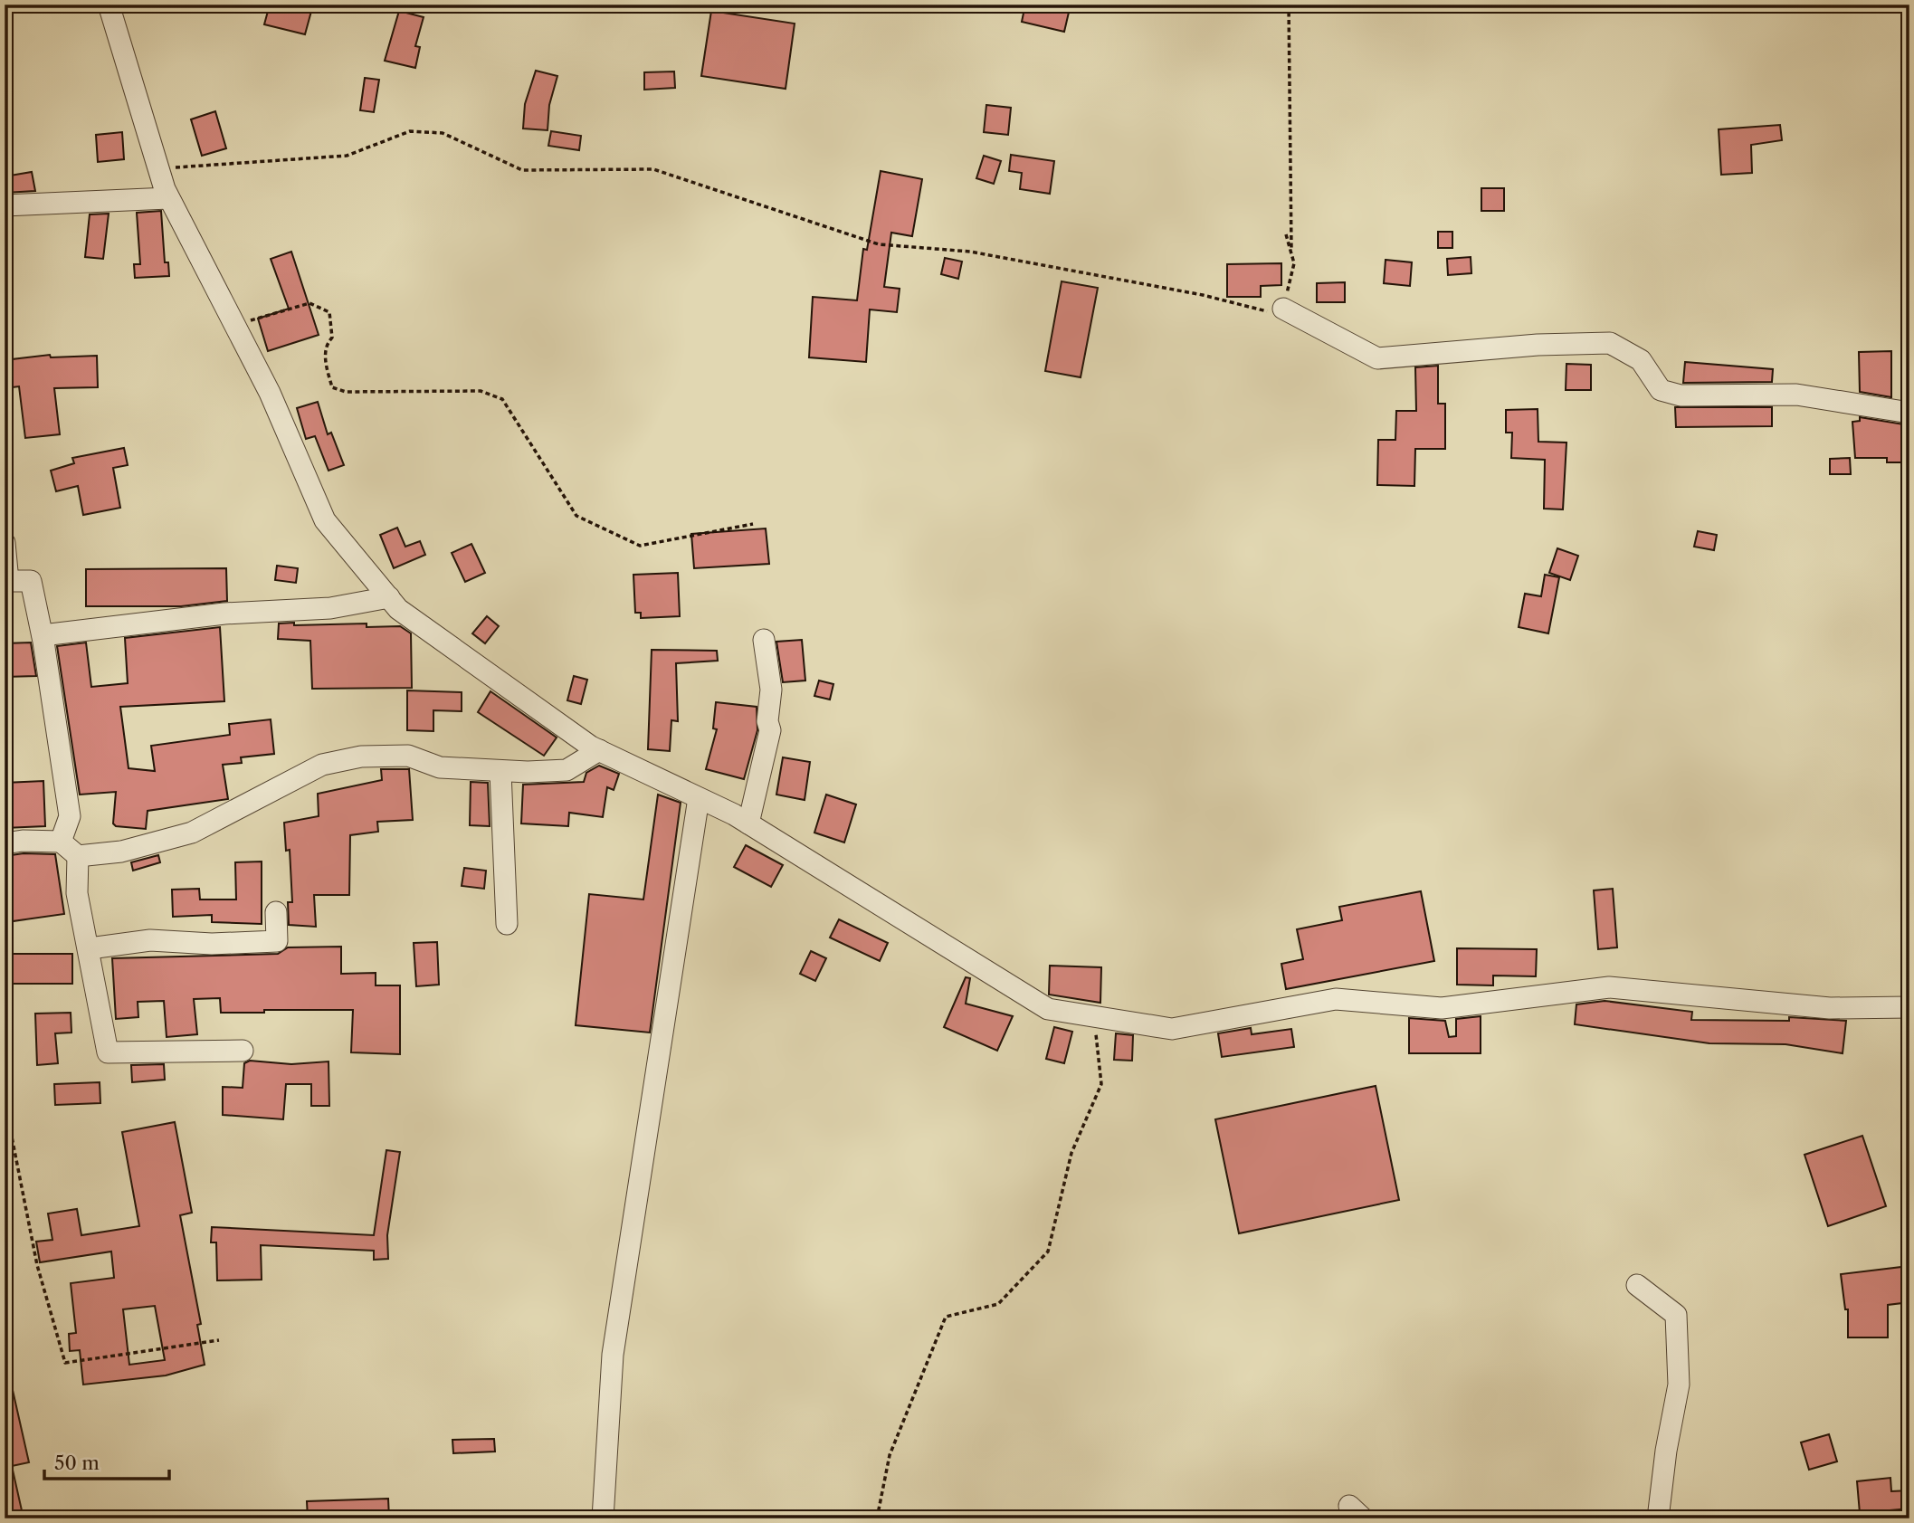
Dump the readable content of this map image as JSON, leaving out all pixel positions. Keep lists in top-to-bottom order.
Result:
{
  "scale_bar": "50 m"
}
